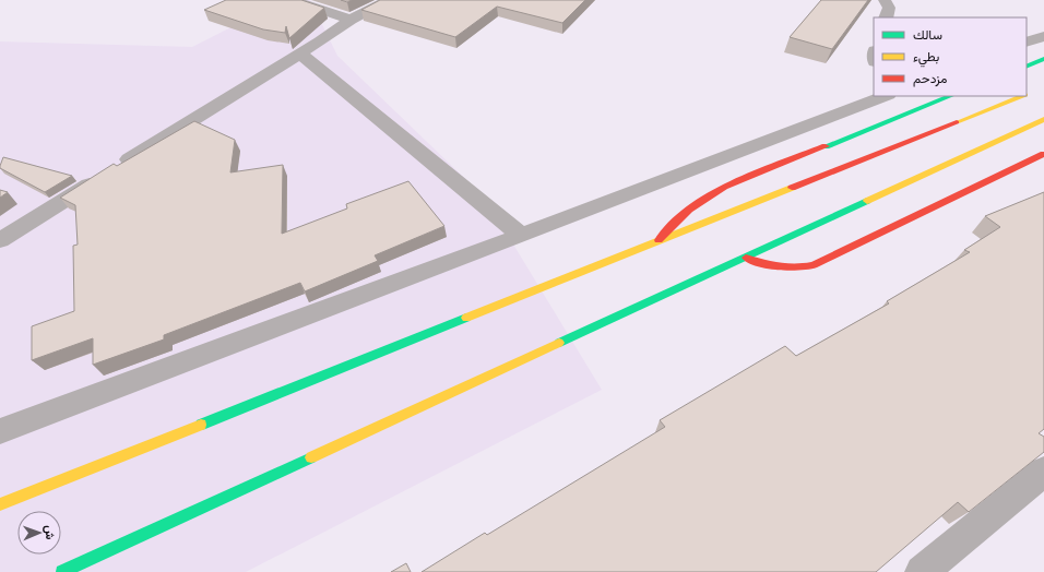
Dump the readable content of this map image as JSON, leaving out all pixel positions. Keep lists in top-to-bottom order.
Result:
{
  "legend": ["سالك", "بطيء", "مزدحم"],
  "north": "right"
}
